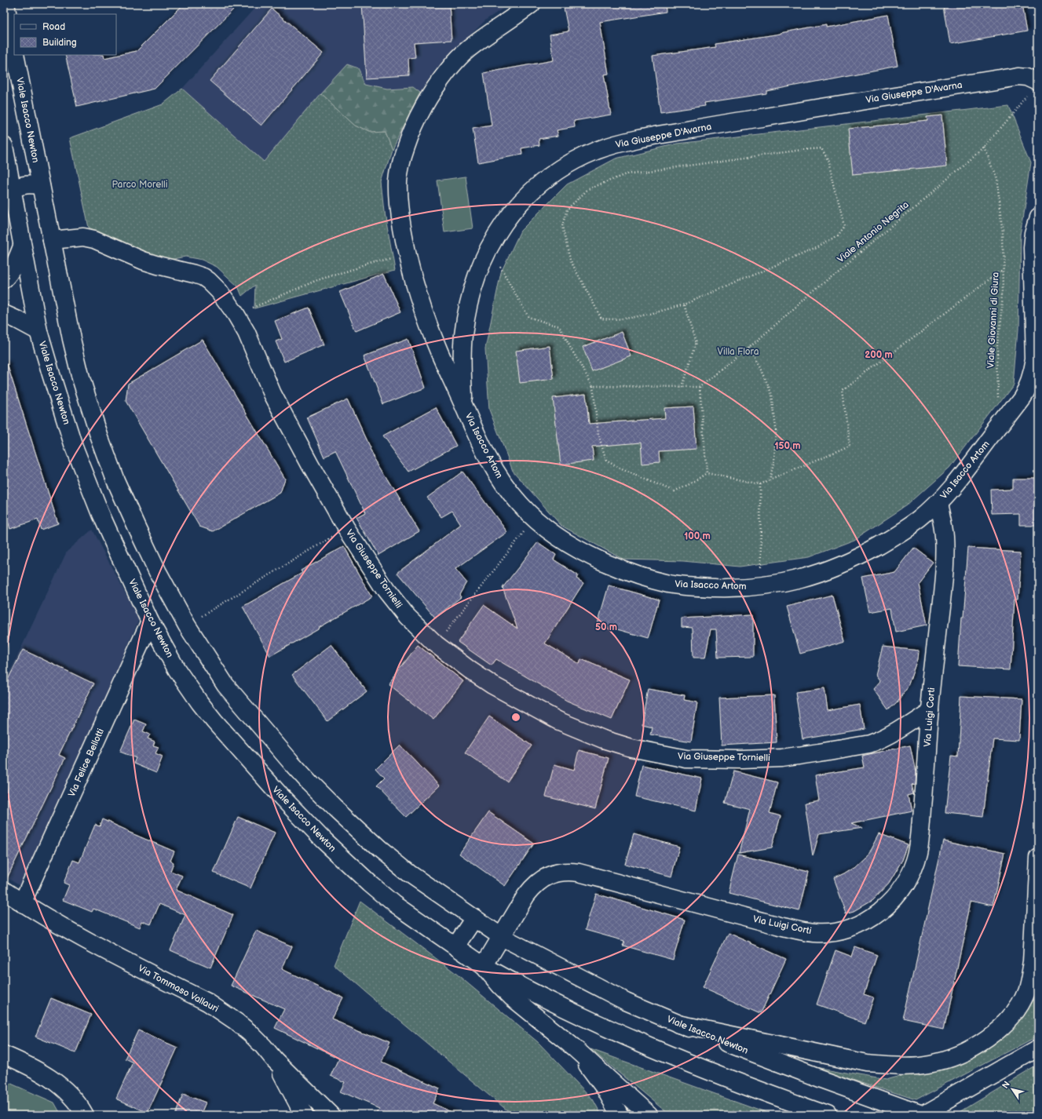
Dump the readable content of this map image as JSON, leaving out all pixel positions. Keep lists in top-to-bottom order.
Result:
{
  "streets": {
    "main road": [
      "Via Giuseppe D'Avarna",
      "Viale Isacco Newton",
      "Via Isacco Artom",
      "Via Giuseppe Tornielli",
      "Via Luigi Corti",
      "Via Felice Bellotti",
      "Via Tommaso Vallauri"
    ],
    "path": ["Viale Antonio Negrita", "Viale Giovanni di Giura"]
  },
  "crossings": [
    ["Via Giuseppe D'Avarna", "Via Isacco Artom"],
    ["Viale Isacco Newton", "Via Giuseppe Tornielli"],
    ["Viale Isacco Newton", "Via Luigi Corti"],
    ["Viale Isacco Newton", "Via Felice Bellotti"],
    ["Viale Antonio Negrita", "Viale Giovanni di Giura"],
    ["Viale Giovanni di Giura", "Via Isacco Artom"],
    ["Via Isacco Artom", "Via Luigi Corti"],
    ["Via Giuseppe Tornielli", "Via Luigi Corti"],
    ["Via Felice Bellotti", "Via Tommaso Vallauri"]
  ],
  "parks": ["Parco Morelli", "Villa Flora"],
  "legend": ["Road", "Building"],
  "north": "top left",
  "rings": [
    "200 m",
    "150 m",
    "100 m",
    "50 m"
  ]
}
